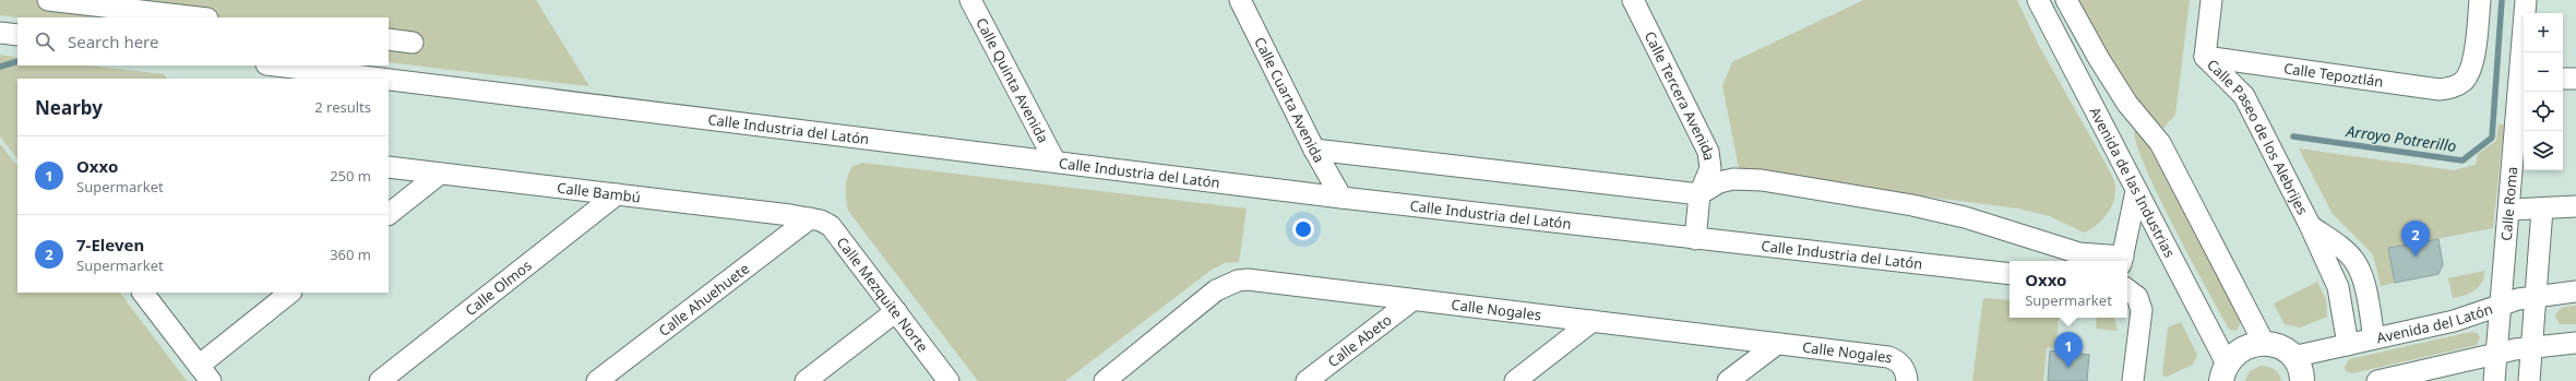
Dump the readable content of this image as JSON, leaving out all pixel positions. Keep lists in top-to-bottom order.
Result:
{
  "streets": {
    "street": [
      "Calle Tepoztlán",
      "Calle Quinta Avenida",
      "Calle Tercera Avenida",
      "Calle Cuarta Avenida",
      "Calle Industria del Latón",
      "Calle Paseo de los Alebrijes",
      "Avenida de las Industrias",
      "Calle Bambú",
      "Calle Roma",
      "Calle Olmos",
      "Calle Mezquite Norte",
      "Calle Ahuehuete",
      "Calle Nogales",
      "Avenida del Latón",
      "Calle Abeto"
    ]
  },
  "crossings": [
    ["Calle Tepoztlán", "Calle Paseo de los Alebrijes"],
    ["Calle Quinta Avenida", "Calle Industria del Latón"],
    ["Calle Tercera Avenida", "Calle Industria del Latón"],
    ["Calle Cuarta Avenida", "Calle Industria del Latón"],
    ["Calle Paseo de los Alebrijes", "Avenida del Latón"],
    ["Calle Bambú", "Calle Olmos"],
    ["Calle Bambú", "Calle Mezquite Norte"],
    ["Calle Bambú", "Calle Ahuehuete"],
    ["Calle Roma", "Avenida del Latón"],
    ["Calle Mezquite Norte", "Calle Ahuehuete"],
    ["Calle Nogales", "Calle Abeto"]
  ],
  "water": ["Arroyo Potrerillo"],
  "page": {
    "map_buttons": ["+", "−"],
    "search": "Search here",
    "heading": ["Nearby", "2 results"],
    "list": [
      {
        "mark": "1",
        "name": "Oxxo",
        "note": "Supermarket",
        "value": "250 m"
      },
      {
        "mark": "2",
        "name": "7-Eleven",
        "note": "Supermarket",
        "value": "360 m"
      }
    ],
    "pins": ["2", "1"],
    "popup": ["Oxxo", "Supermarket"]
  }
}
